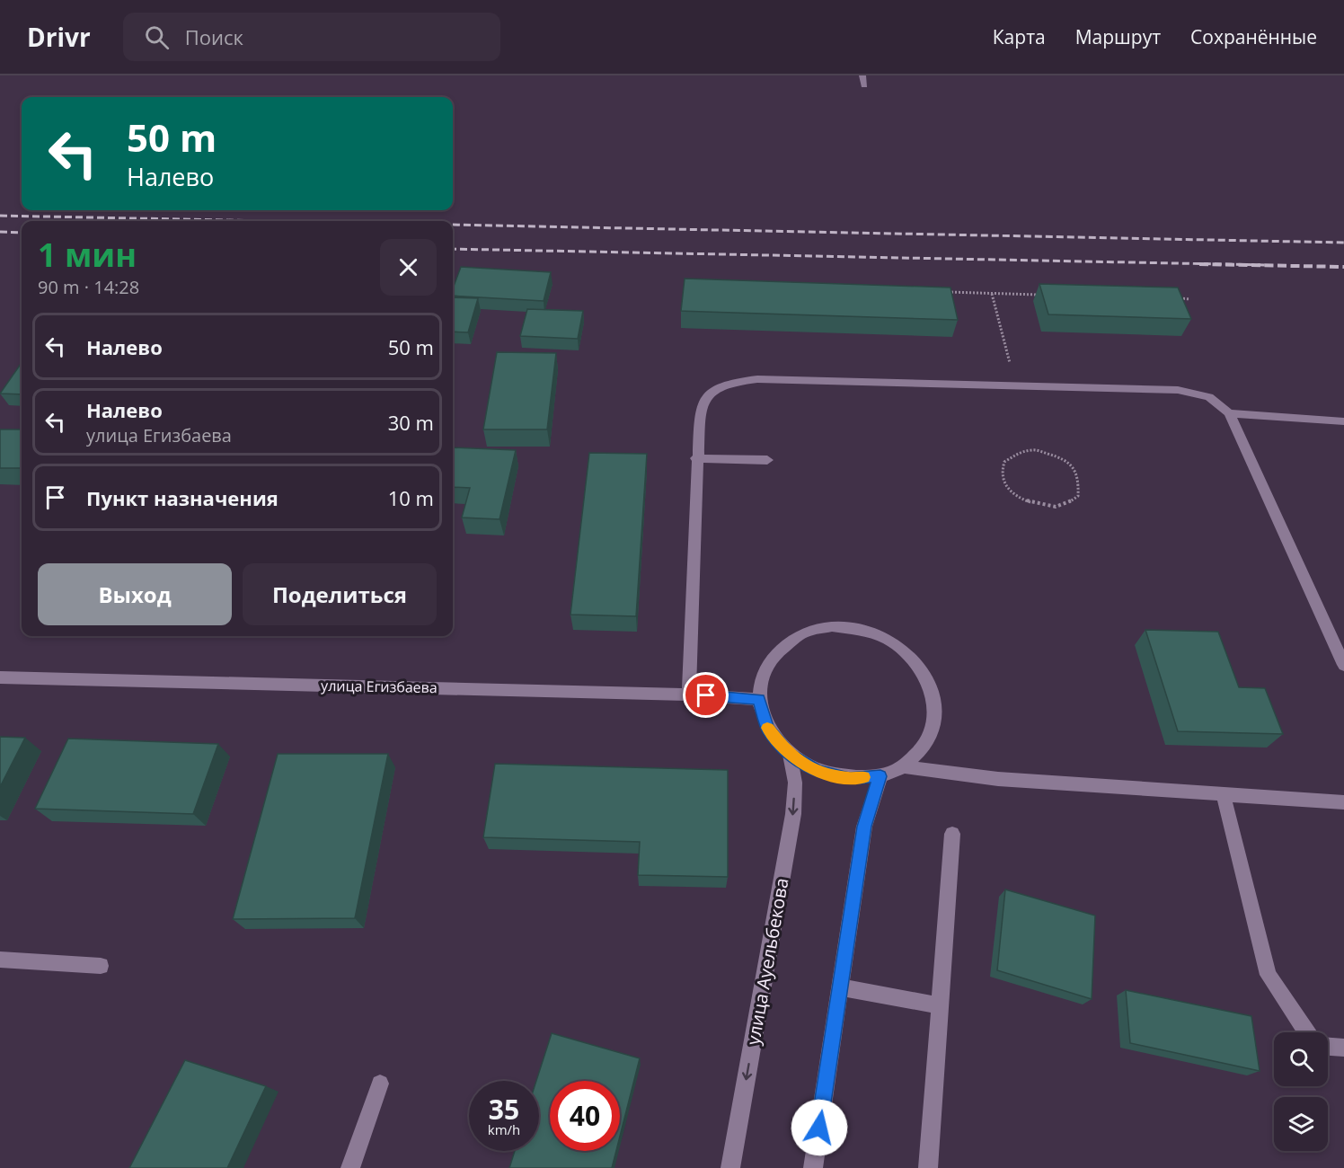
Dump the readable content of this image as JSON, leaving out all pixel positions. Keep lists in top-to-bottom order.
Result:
{
  "streets": {
    "street": ["улица Егизбаева", "улица Ауельбекова"]
  },
  "crossings": [
    ["улица Егизбаева", "улица Ауельбекова"]
  ],
  "page": {
    "header": "Drivr",
    "search": "Поиск",
    "nav": ["Карта", "Маршрут", "Сохранённые"],
    "turn": ["50 m", "Налево"],
    "heading": ["1 мин", "90 m · 14:28"],
    "list": [
      {
        "name": "Налево",
        "value": "50 m"
      },
      {
        "name": "Налево",
        "note": "улица Егизбаева",
        "value": "30 m"
      },
      {
        "name": "Пункт назначения",
        "value": "10 m"
      }
    ],
    "buttons": ["Выход", "Поделиться"],
    "speed": "35 km/h",
    "limit": "40"
  }
}
